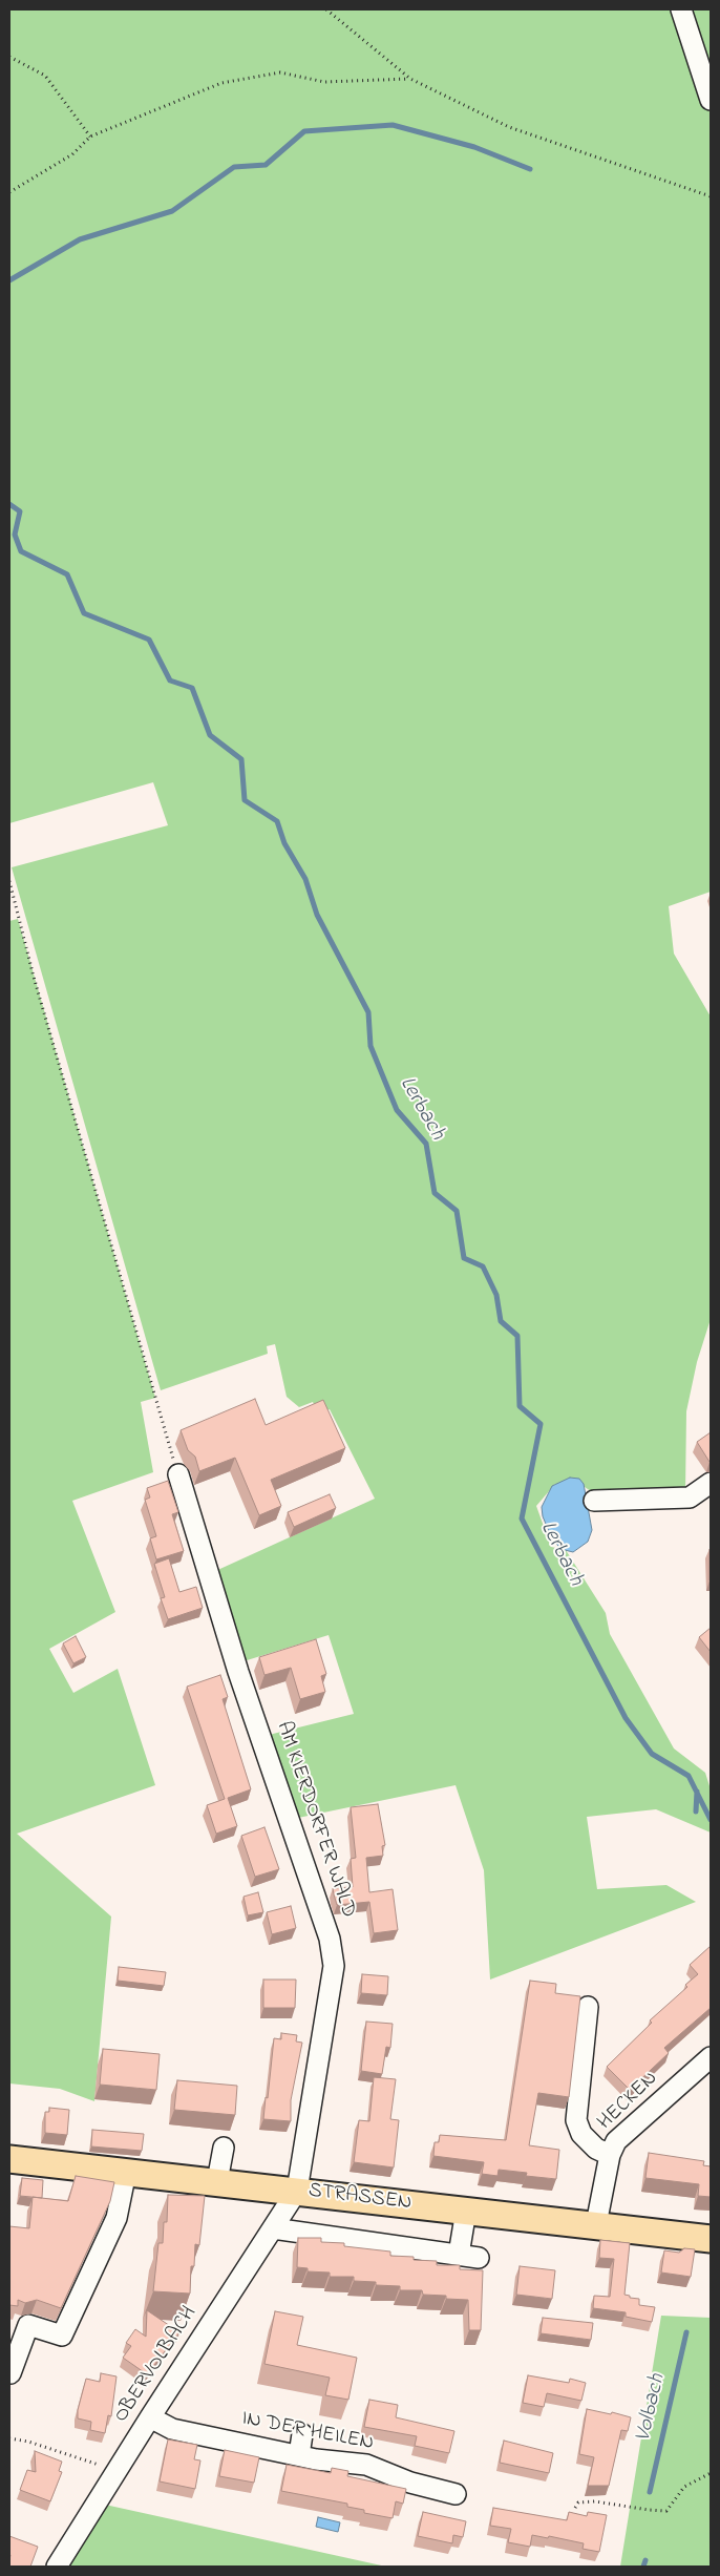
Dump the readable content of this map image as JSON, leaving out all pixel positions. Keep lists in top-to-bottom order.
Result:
{
  "streets": {
    "main road": ["STRASSEN"],
    "street": [
      "AM KIERDORFER WALD",
      "HECKEN",
      "OBERVOLBACH",
      "IN DER HEILEN"
    ]
  },
  "crossings": [
    ["AM KIERDORFER WALD", "STRASSEN"],
    ["AM KIERDORFER WALD", "OBERVOLBACH"],
    ["HECKEN", "STRASSEN"],
    ["STRASSEN", "OBERVOLBACH"],
    ["OBERVOLBACH", "IN DER HEILEN"]
  ],
  "water": ["Lerbach", "Volbach"]
}
